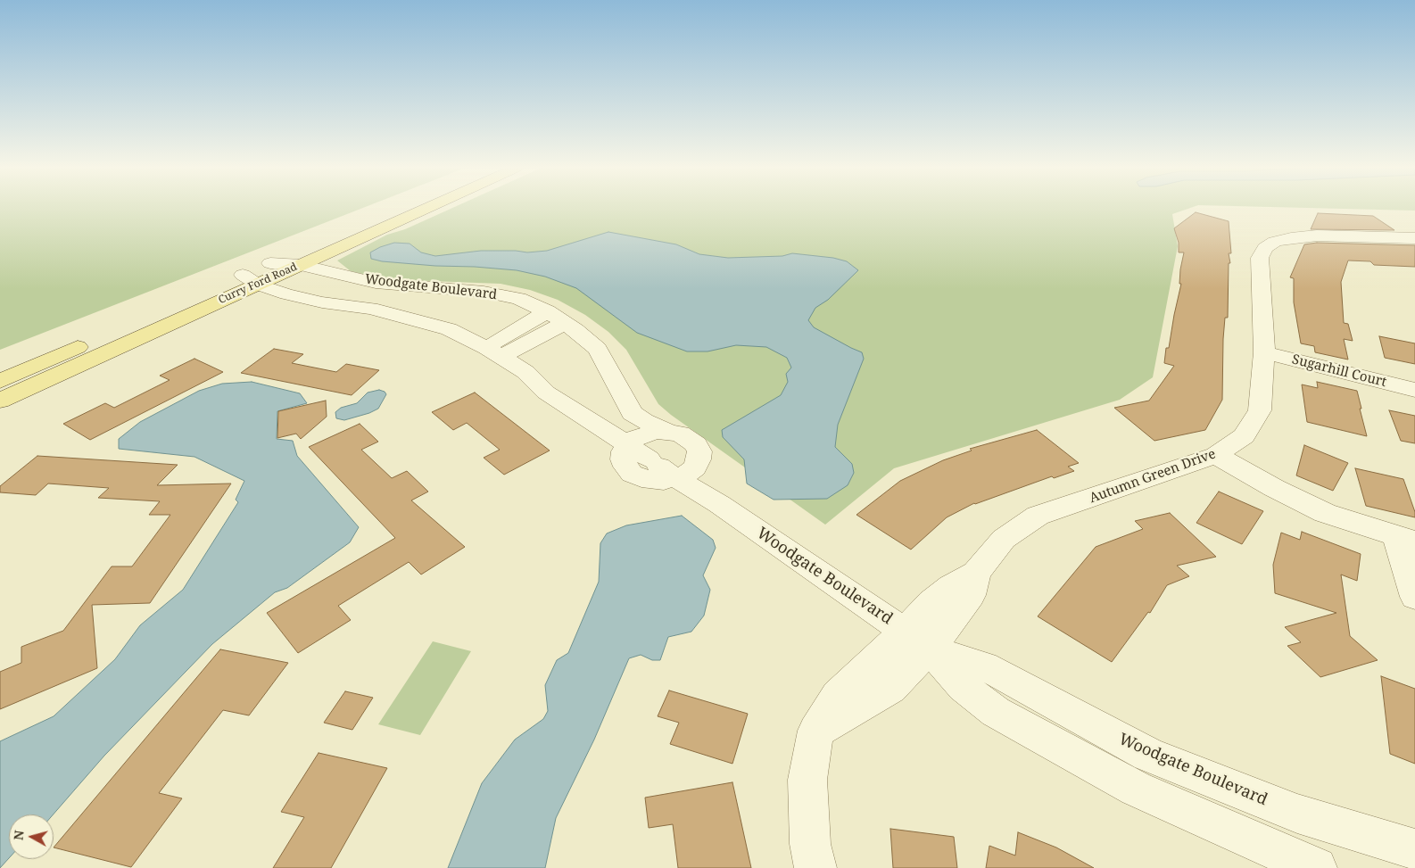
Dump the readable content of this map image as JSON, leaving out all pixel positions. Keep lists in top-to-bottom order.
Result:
{
  "streets": {
    "main road": ["Curry Ford Road"],
    "street": ["Woodgate Boulevard", "Sugarhill Court", "Autumn Green Drive"]
  },
  "crossings": [
    ["Curry Ford Road", "Woodgate Boulevard"],
    ["Woodgate Boulevard", "Autumn Green Drive"],
    ["Sugarhill Court", "Autumn Green Drive"]
  ],
  "north": "left"
}
